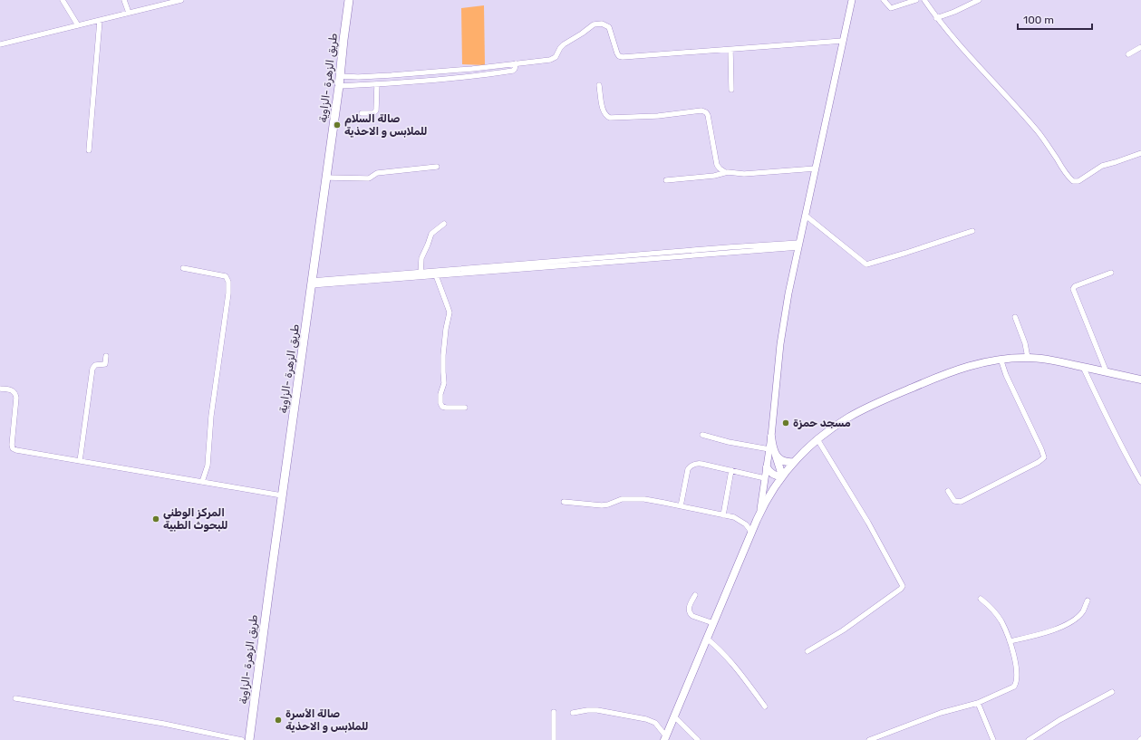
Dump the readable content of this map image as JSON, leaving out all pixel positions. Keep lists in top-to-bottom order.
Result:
{
  "streets": {
    "main road": ["طريق الزهرة -الزاوية"]
  },
  "places": [
    "صالة السلام للملابس و الاحذية",
    "مسجد حمزة",
    "المركز الوطني للبحوث الطبية",
    "صالة الأسرة للملابس و الاحذية"
  ],
  "scale_bar": "100 m"
}
